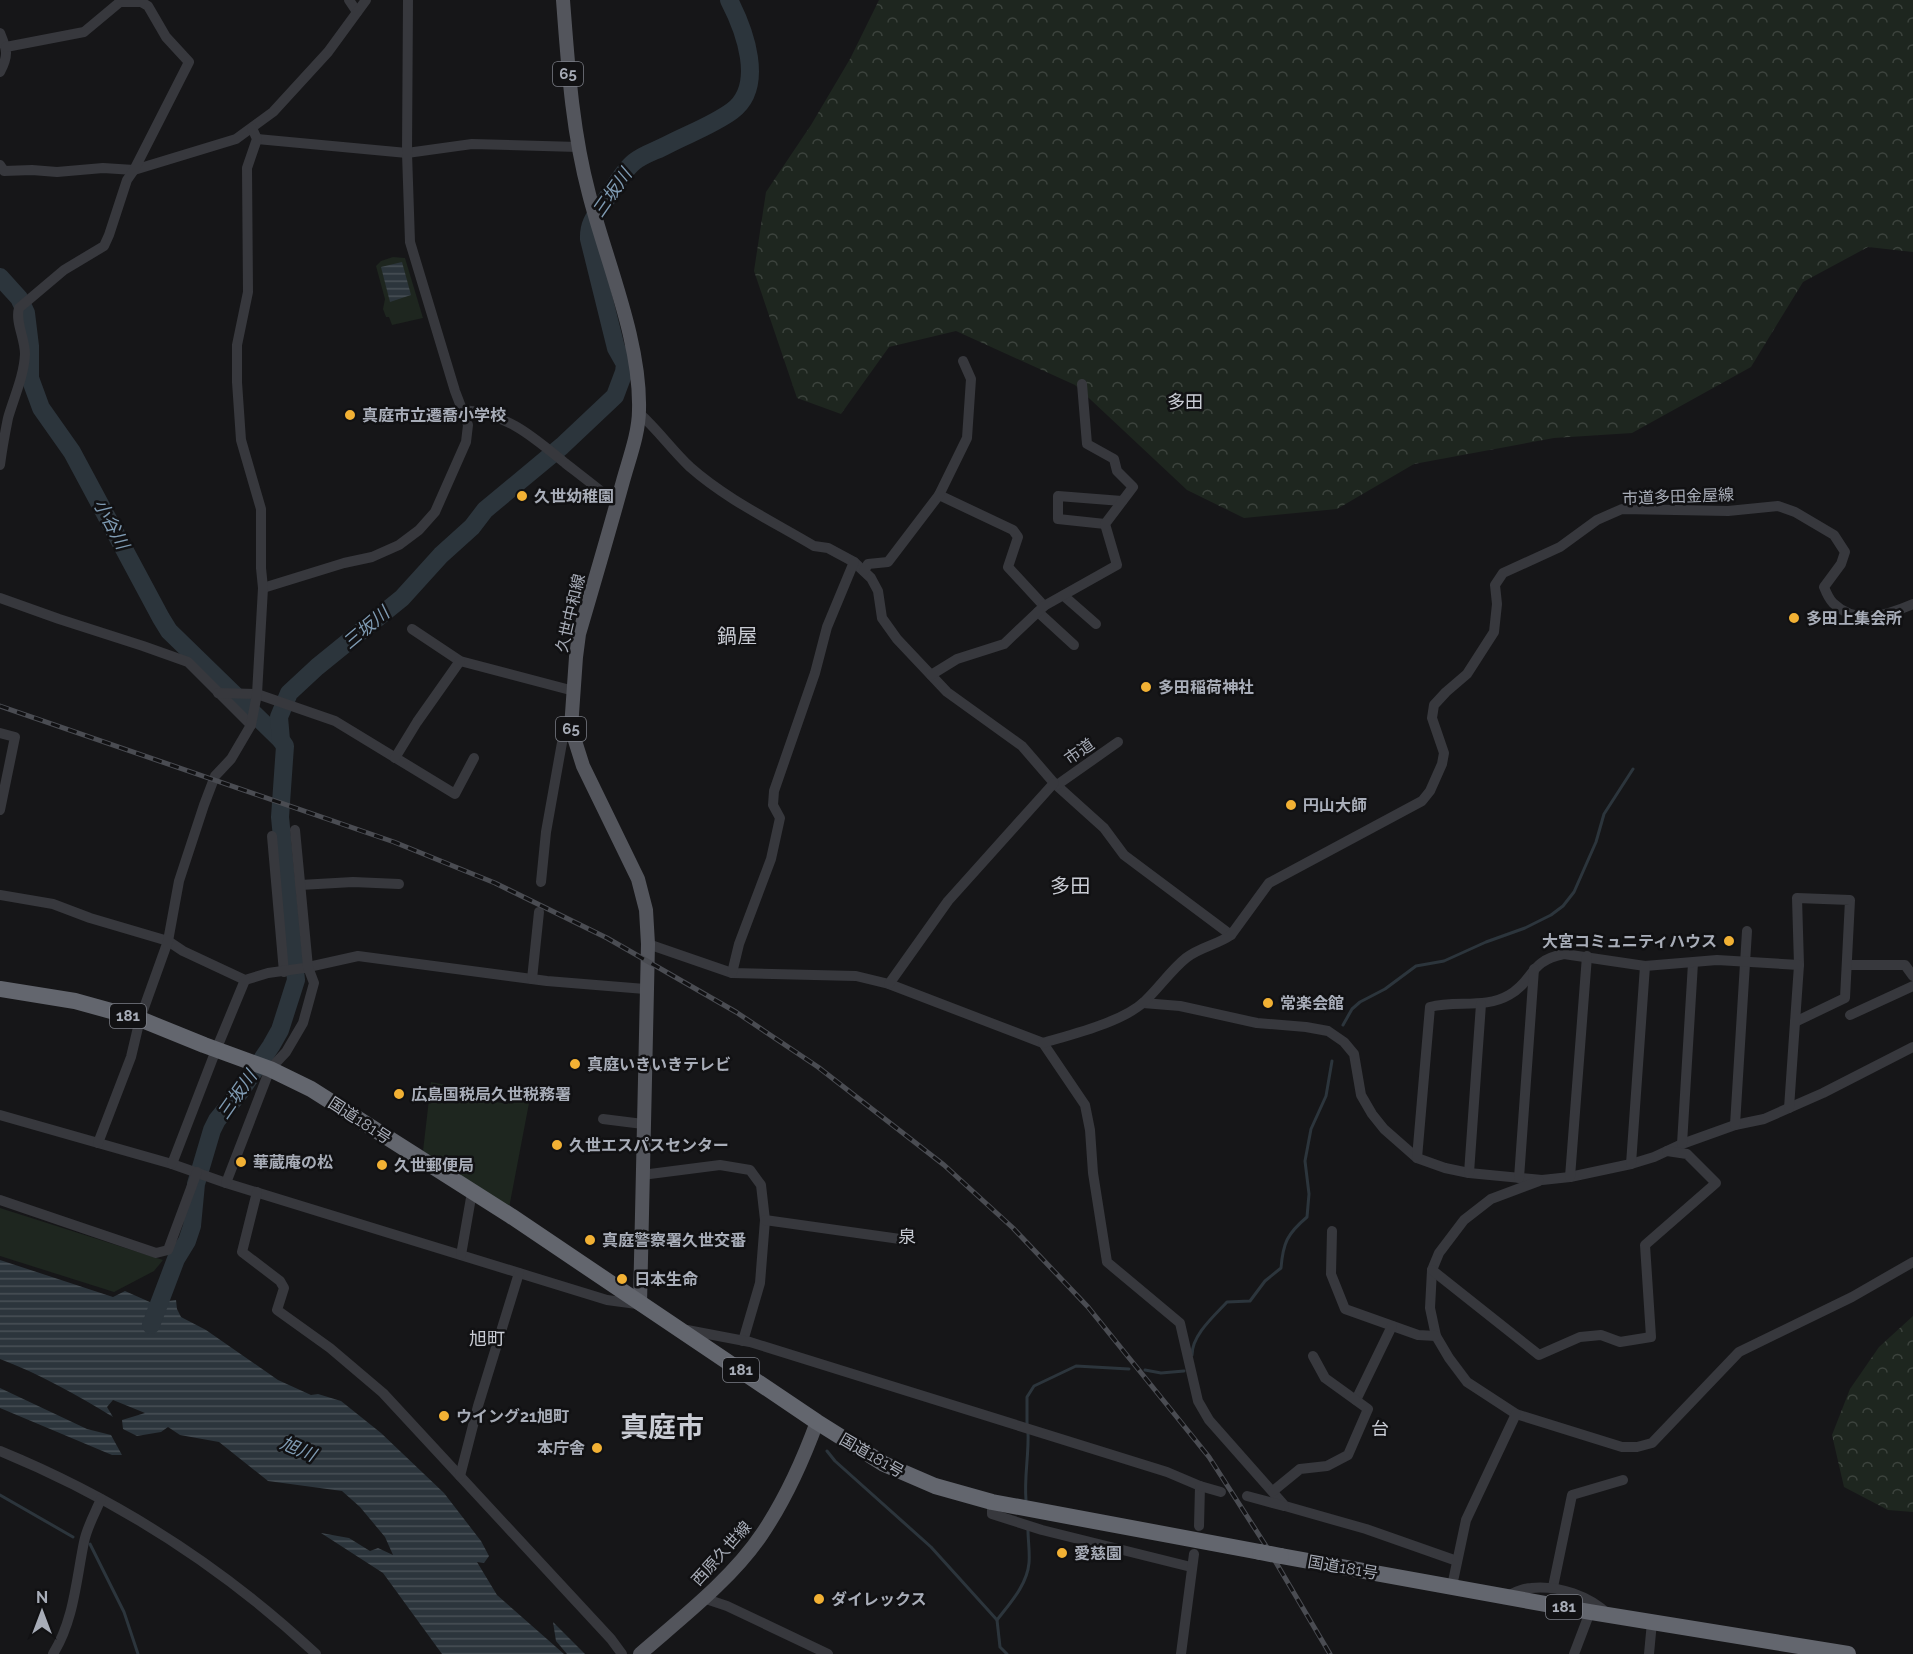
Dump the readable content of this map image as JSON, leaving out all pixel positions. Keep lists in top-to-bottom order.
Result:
{
  "streets": {
    "highway": ["181", "国道181号"],
    "main road": ["65", "久世中和線", "西原久世線"],
    "street": ["市道多田金屋線", "市道"]
  },
  "crossings": [
    ["久世中和線", "国道181号"],
    ["国道181号", "西原久世線"]
  ],
  "districts": [
    "多田",
    "鍋屋",
    "多田",
    "泉",
    "旭町",
    "真庭市",
    "台"
  ],
  "water": ["三坂川", "小谷川", "旭川"],
  "places": [
    "真庭市立遷喬小学校",
    "久世幼稚園",
    "多田上集会所",
    "多田稲荷神社",
    "円山大師",
    "大宮コミュニティハウス",
    "常楽会館",
    "真庭いきいきテレビ",
    "広島国税局久世税務署",
    "久世エスパスセンター",
    "華蔵庵の松",
    "久世郵便局",
    "真庭警察署久世交番",
    "日本生命",
    "ウイング21旭町",
    "本庁舎",
    "愛慈園",
    "ダイレックス"
  ],
  "north": "top"
}
